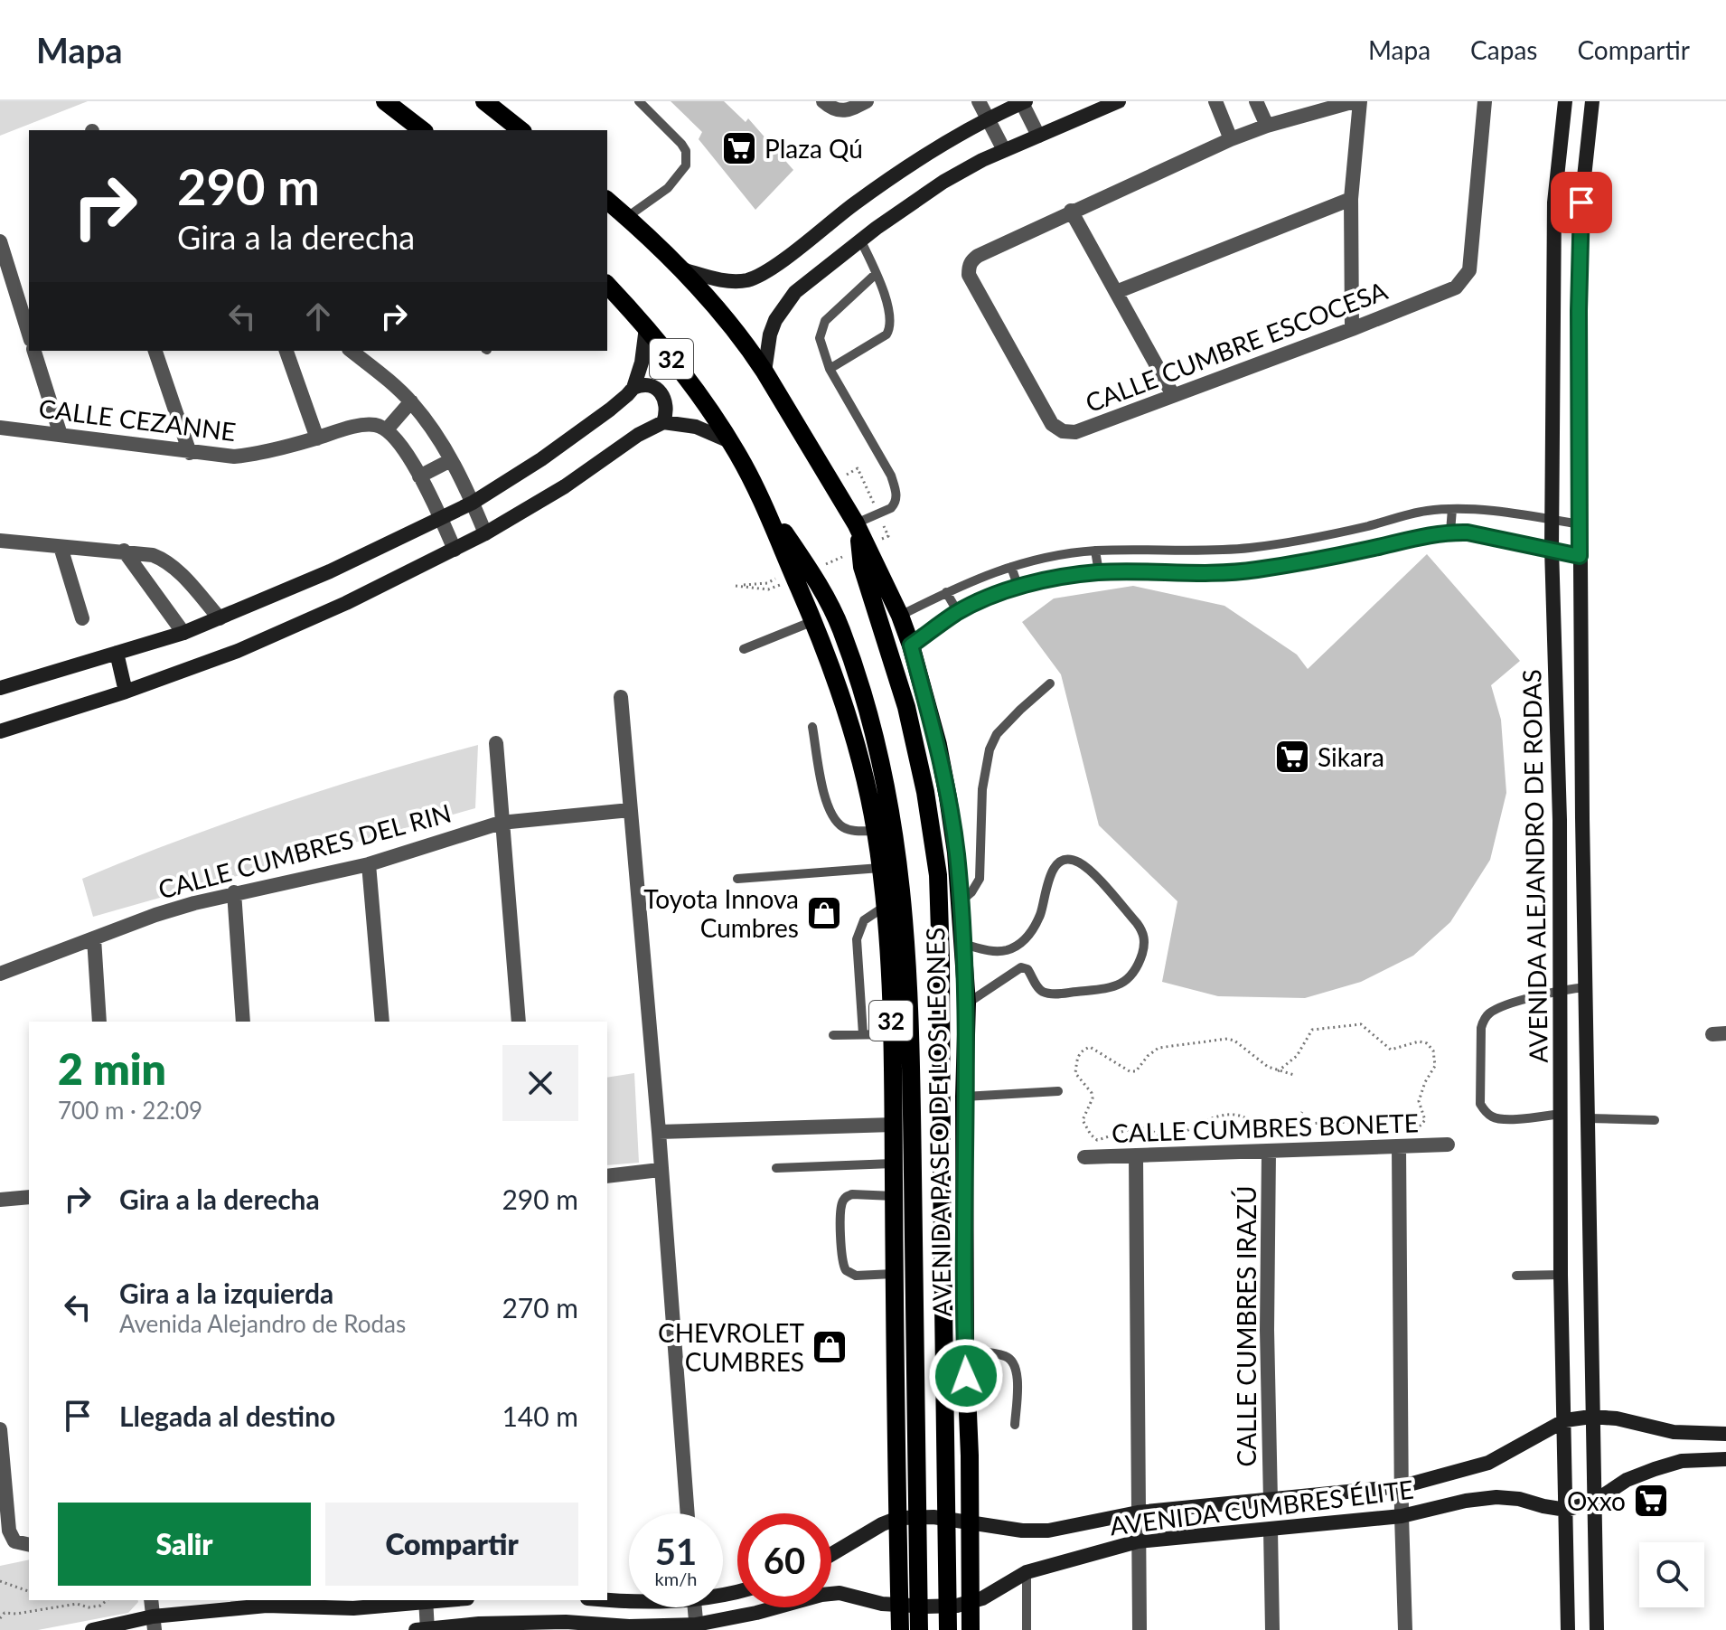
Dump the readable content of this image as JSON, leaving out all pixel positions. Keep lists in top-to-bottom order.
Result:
{
  "streets": {
    "main road": ["32", "AVENIDA PASEO DE LOS LEONES"],
    "street": [
      "CALLE CUMBRE ESCOCESA",
      "CALLE CEZANNE",
      "CALLE CUMBRES DEL RIN",
      "AVENIDA ALEJANDRO DE RODAS",
      "CALLE CUMBRES BONETE",
      "CALLE CUMBRES IRAZÚ",
      "AVENIDA CUMBRES ÉLITE"
    ]
  },
  "crossings": [
    ["AVENIDA ALEJANDRO DE RODAS", "AVENIDA CUMBRES ÉLITE"],
    ["AVENIDA PASEO DE LOS LEONES", "AVENIDA CUMBRES ÉLITE"],
    ["CALLE CUMBRES BONETE", "CALLE CUMBRES IRAZÚ"],
    ["CALLE CUMBRES IRAZÚ", "AVENIDA CUMBRES ÉLITE"]
  ],
  "places": {
    "supermarket": ["Plaza Qú", "Sikara", "Oxxo"],
    "shop": ["Toyota Innova Cumbres", "CHEVROLET CUMBRES"]
  },
  "page": {
    "header": "Mapa",
    "nav": ["Mapa", "Capas", "Compartir"],
    "turn": ["290 m", "Gira a la derecha"],
    "heading": ["2 min", "700 m · 22:09"],
    "list": [
      {
        "name": "Gira a la derecha",
        "value": "290 m"
      },
      {
        "name": "Gira a la izquierda",
        "note": "Avenida Alejandro de Rodas",
        "value": "270 m"
      },
      {
        "name": "Llegada al destino",
        "value": "140 m"
      }
    ],
    "buttons": ["Salir", "Compartir"],
    "speed": "51 km/h",
    "limit": "60"
  }
}
